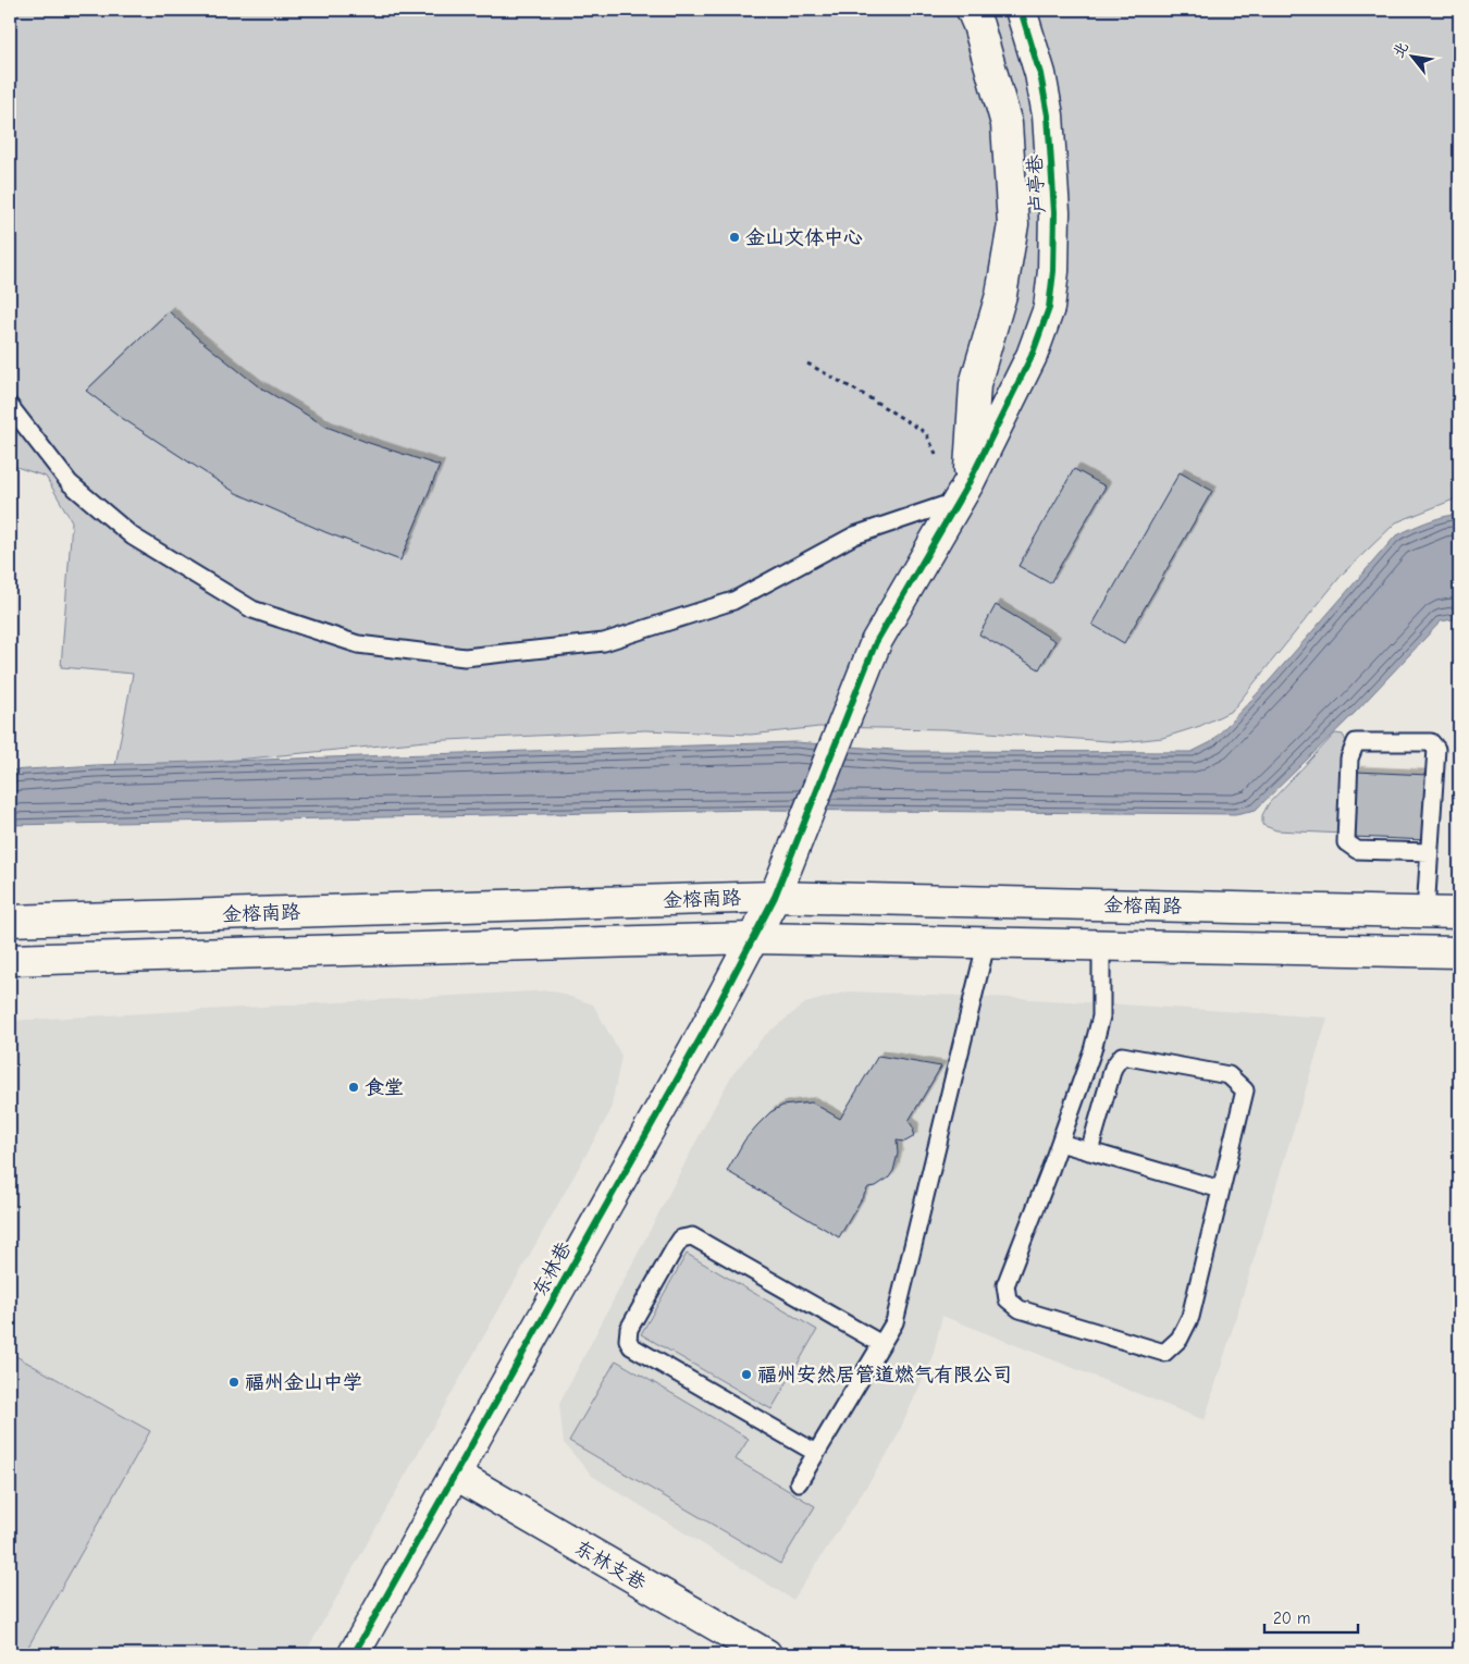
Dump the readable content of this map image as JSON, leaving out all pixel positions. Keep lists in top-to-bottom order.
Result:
{
  "streets": {
    "main road": [
      "卢亭巷",
      "金榕南路",
      "东林巷",
      "东林支巷"
    ]
  },
  "crossings": [
    ["卢亭巷", "东林巷"],
    ["金榕南路", "东林巷"],
    ["东林巷", "东林支巷"]
  ],
  "places": [
    "金山文体中心",
    "食堂",
    "福州安然居管道燃气有限公司",
    "福州金山中学"
  ],
  "scale_bar": "20 m",
  "north": "top left"
}
